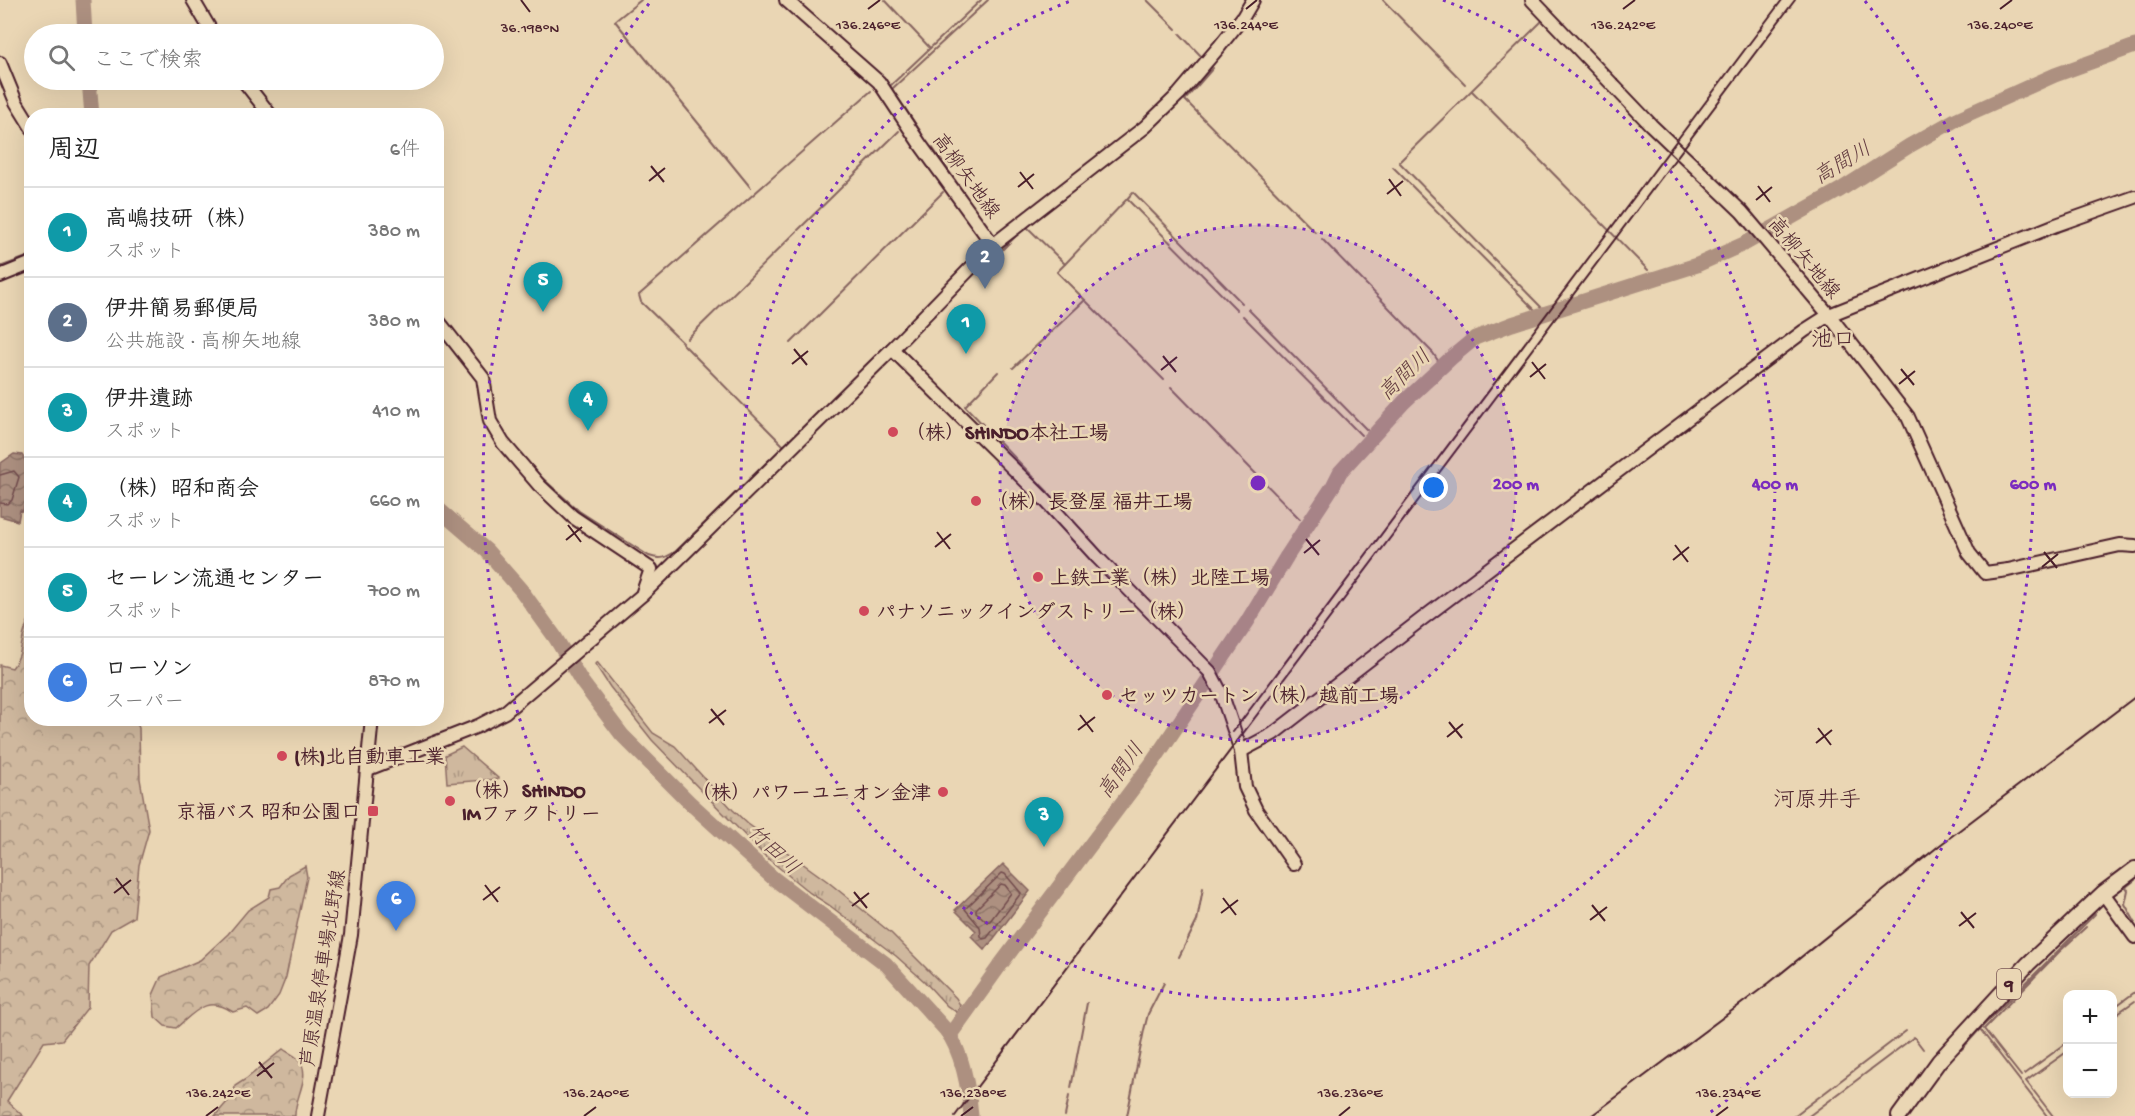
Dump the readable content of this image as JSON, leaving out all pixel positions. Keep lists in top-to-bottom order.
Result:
{
  "streets": {
    "main road": ["9"],
    "street": ["高柳矢地線", "芦原温泉停車場北野線"]
  },
  "districts": ["池口", "河原井手"],
  "water": ["高間川", "竹田川"],
  "places": {
    "other": [
      "（株）SHINDO本社工場",
      "（株）長登屋 福井工場",
      "上鉄工業（株）北陸工場",
      "パナソニックインダストリー（株）",
      "セッツカートン（株）越前工場",
      "(株)北自動車工業",
      "（株）パワーユニオン金津",
      "（株）SHINDO IMファクトリー"
    ],
    "transit": ["京福バス 昭和公園口"]
  },
  "page": {
    "search": "ここで検索",
    "heading": ["周辺", "6件"],
    "list": [
      {
        "mark": "1",
        "name": "高嶋技研（株）",
        "note": "スポット",
        "value": "380 m"
      },
      {
        "mark": "2",
        "name": "伊井簡易郵便局",
        "note": "公共施設 · 高柳矢地線",
        "value": "380 m"
      },
      {
        "mark": "3",
        "name": "伊井遺跡",
        "note": "スポット",
        "value": "410 m"
      },
      {
        "mark": "4",
        "name": "（株）昭和商会",
        "note": "スポット",
        "value": "660 m"
      },
      {
        "mark": "5",
        "name": "セーレン流通センター",
        "note": "スポット",
        "value": "700 m"
      },
      {
        "mark": "6",
        "name": "ローソン",
        "note": "スーパー",
        "value": "870 m"
      }
    ],
    "pins": [
      "2",
      "5",
      "1",
      "4",
      "3",
      "6"
    ],
    "map_buttons": ["+", "−"]
  },
  "coordinates": [
    "136.246°E",
    "136.244°E",
    "136.242°E",
    "136.240°E",
    "36.198°N",
    "136.238°E",
    "136.236°E",
    "136.234°E"
  ],
  "rings": ["200 m", "400 m", "600 m"]
}
